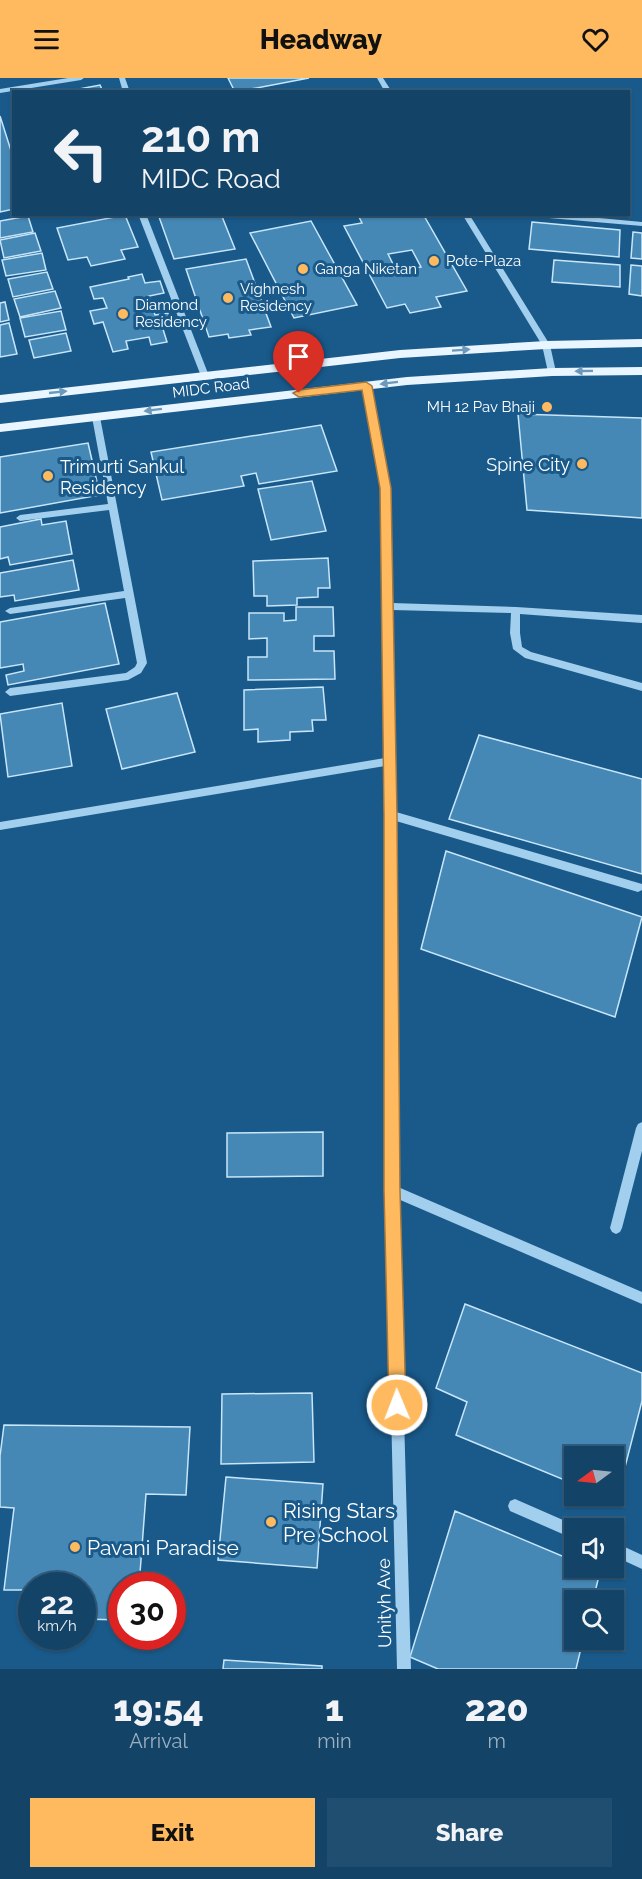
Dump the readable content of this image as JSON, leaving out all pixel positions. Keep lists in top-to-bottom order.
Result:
{
  "streets": {
    "main road": ["MIDC Road"],
    "street": ["Unityh Ave"]
  },
  "crossings": [
    ["MIDC Road", "Unityh Ave"]
  ],
  "places": [
    "Pote-Plaza",
    "Ganga Niketan",
    "Vighnesh Residency",
    "Diamond Residency",
    "MH 12 Pav Bhaji",
    "Spine City",
    "Trimurti Sankul Residency",
    "Rising Stars Pre School",
    "Pavani Paradise"
  ],
  "north": "left",
  "page": {
    "header": "Headway",
    "turn": ["210 m", "MIDC Road"],
    "speed": "22 km/h",
    "limit": "30",
    "eta": [
      "19:54",
      "Arrival",
      "1",
      "min",
      "220",
      "m"
    ],
    "buttons": ["Exit", "Share"]
  }
}
